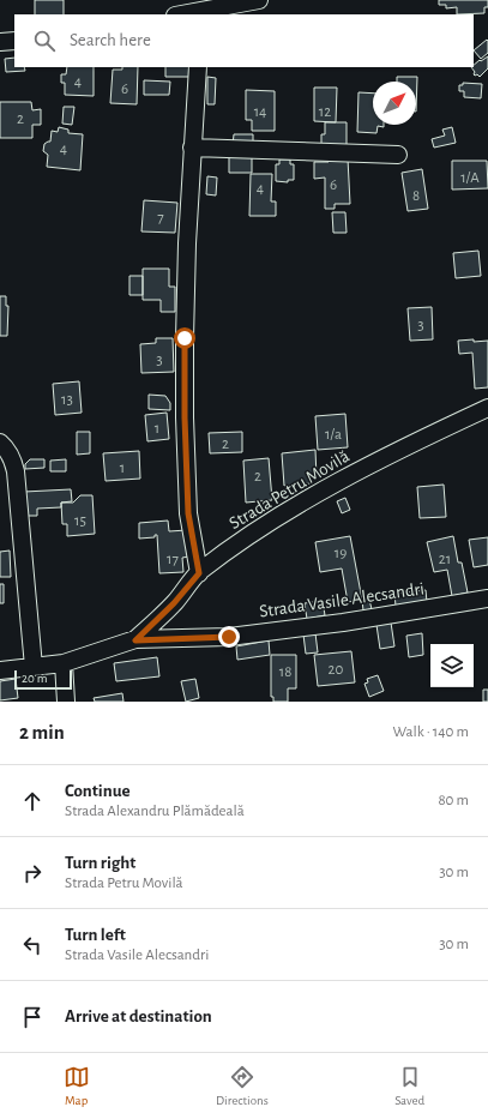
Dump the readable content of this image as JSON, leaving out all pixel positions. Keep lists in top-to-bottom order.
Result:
{
  "streets": {
    "street": ["Strada Petru Movilă", "Strada Vasile Alecsandri"]
  },
  "crossings": [
    ["Strada Petru Movilă", "Strada Vasile Alecsandri"]
  ],
  "house_numbers": [
    "4",
    "6",
    "14",
    "12",
    "2",
    "4",
    "1/A",
    "6",
    "4",
    "8",
    "7",
    "3",
    "3",
    "13",
    "1",
    "1/a",
    "2",
    "1",
    "2",
    "15",
    "19",
    "17",
    "21",
    "20",
    "18"
  ],
  "scale_bar": "20 m",
  "north": "top right",
  "page": {
    "search": "Search here",
    "scale": "20 m",
    "heading": ["2 min", "Walk · 140 m"],
    "list": [
      ["Continue", "Strada Alexandru Plămădeală", "80 m"],
      ["Turn right", "Strada Petru Movilă", "30 m"],
      ["Turn left", "Strada Vasile Alecsandri", "30 m"],
      "Arrive at destination"
    ],
    "nav": ["Map", "Directions", "Saved"]
  }
}
